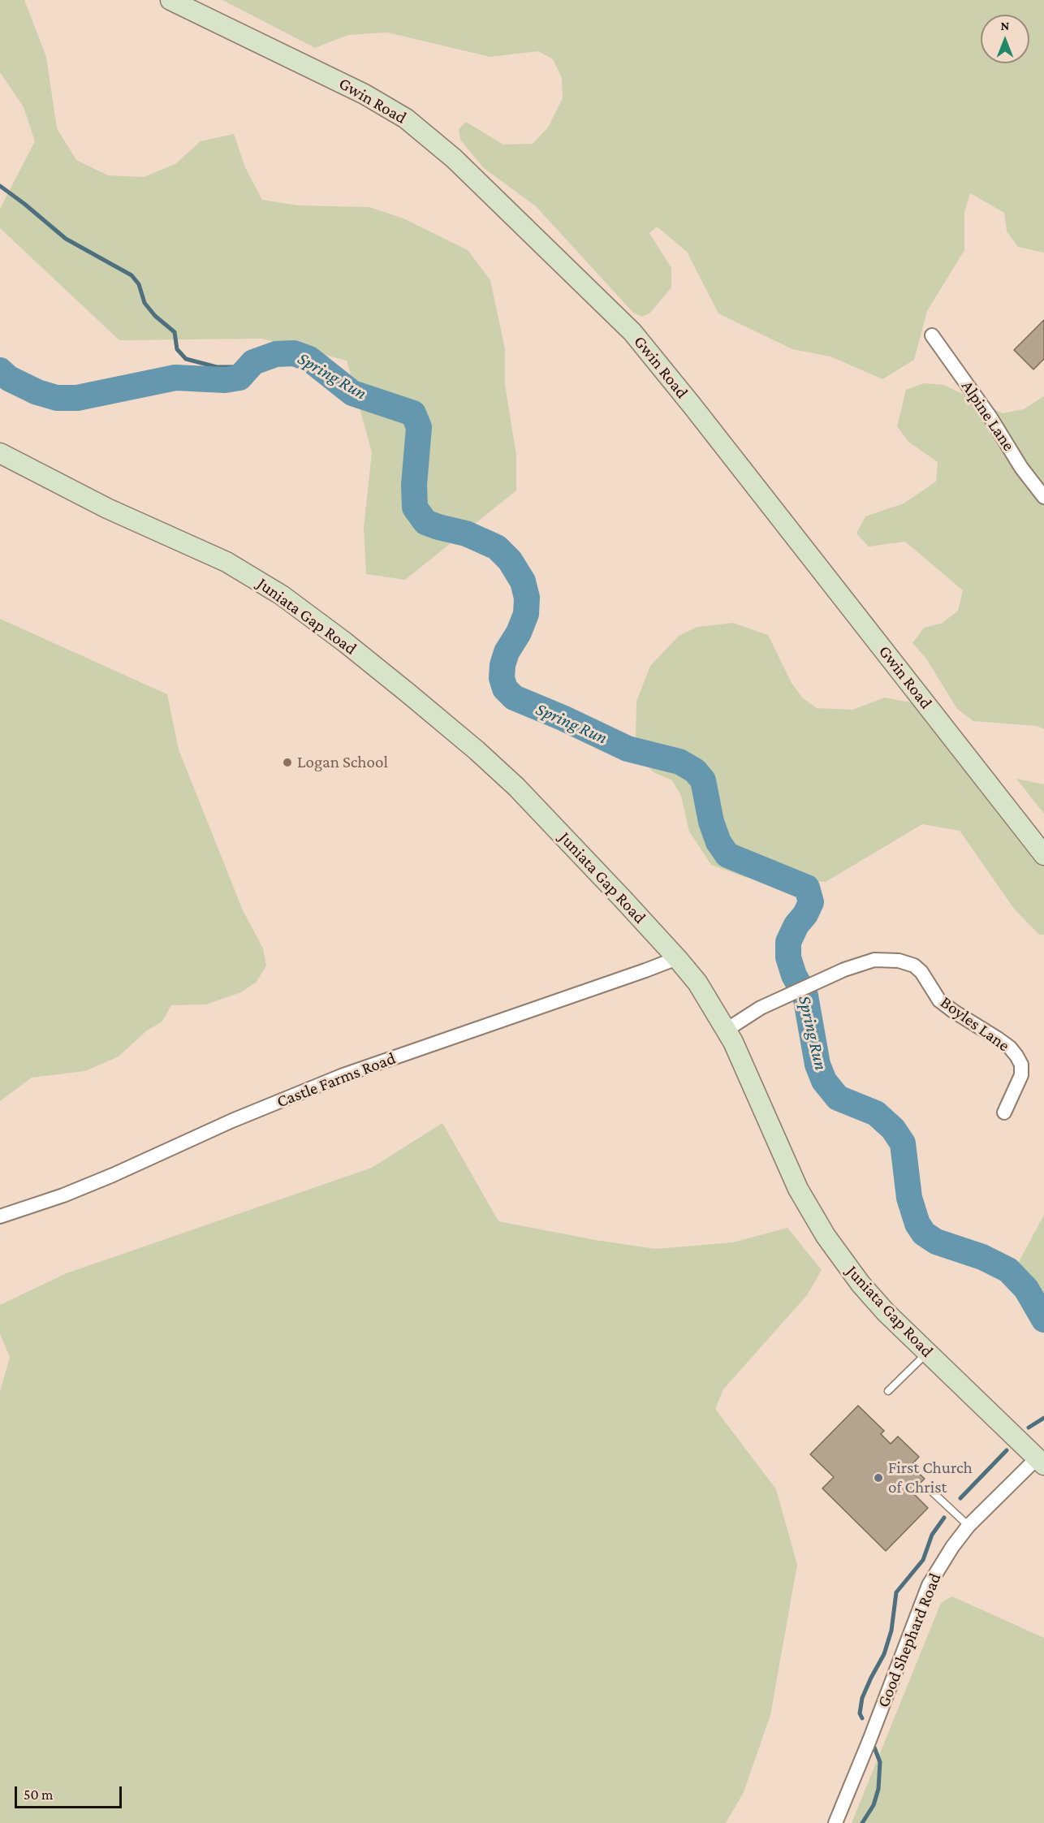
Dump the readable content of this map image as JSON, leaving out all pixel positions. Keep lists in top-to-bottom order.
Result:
{
  "streets": {
    "main road": ["Gwin Road", "Juniata Gap Road"],
    "street": [
      "Alpine Lane",
      "Boyles Lane",
      "Castle Farms Road",
      "Good Shephard Road"
    ]
  },
  "crossings": [
    ["Juniata Gap Road", "Boyles Lane"],
    ["Juniata Gap Road", "Castle Farms Road"],
    ["Juniata Gap Road", "Good Shephard Road"]
  ],
  "water": ["Spring Run"],
  "places": ["Logan School", "First Church of Christ"],
  "scale_bar": "50 m",
  "north": "top"
}
